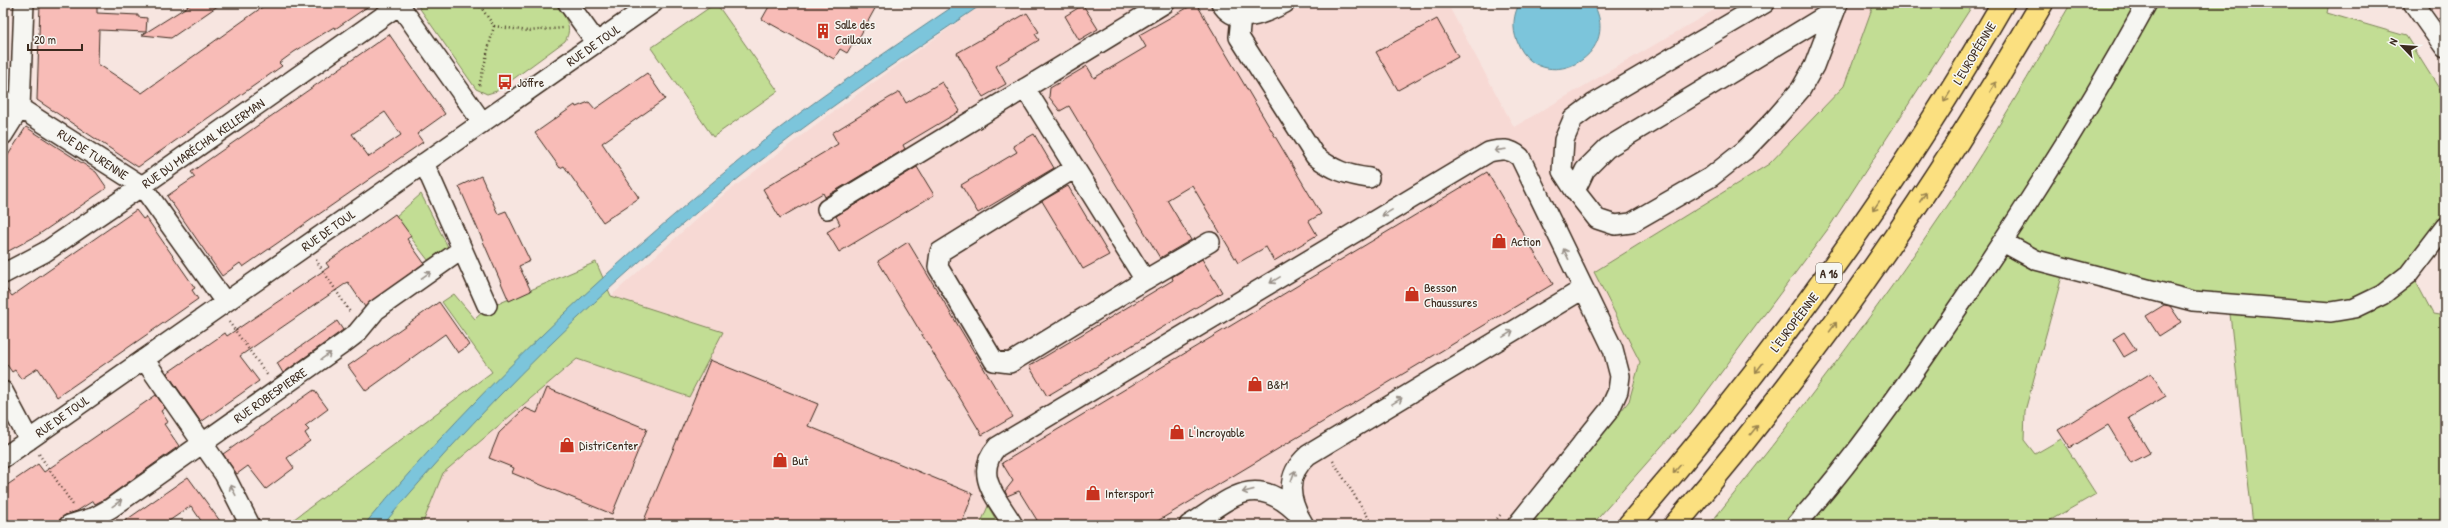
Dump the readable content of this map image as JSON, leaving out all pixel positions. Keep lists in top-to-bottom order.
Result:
{
  "streets": {
    "highway": ["L'EUROPÉENNE", "A 16"],
    "street": [
      "RUE DE TOUL",
      "RUE DU MARÉCHAL KELLERMAN",
      "RUE DE TURENNE",
      "RUE ROBESPIERRE"
    ]
  },
  "crossings": [
    ["RUE DE TOUL", "RUE DE TURENNE"],
    ["RUE DU MARÉCHAL KELLERMAN", "RUE DE TURENNE"]
  ],
  "one_way": ["RUE ROBESPIERRE"],
  "places": {
    "building": ["Salle des Cailloux"],
    "bus stop": ["Joffre"],
    "shop": [
      "Action",
      "Besson Chaussures",
      "B&M",
      "L'Incroyable",
      "DistriCenter",
      "But",
      "Intersport"
    ]
  },
  "scale_bar": "20 m",
  "north": "top left"
}
